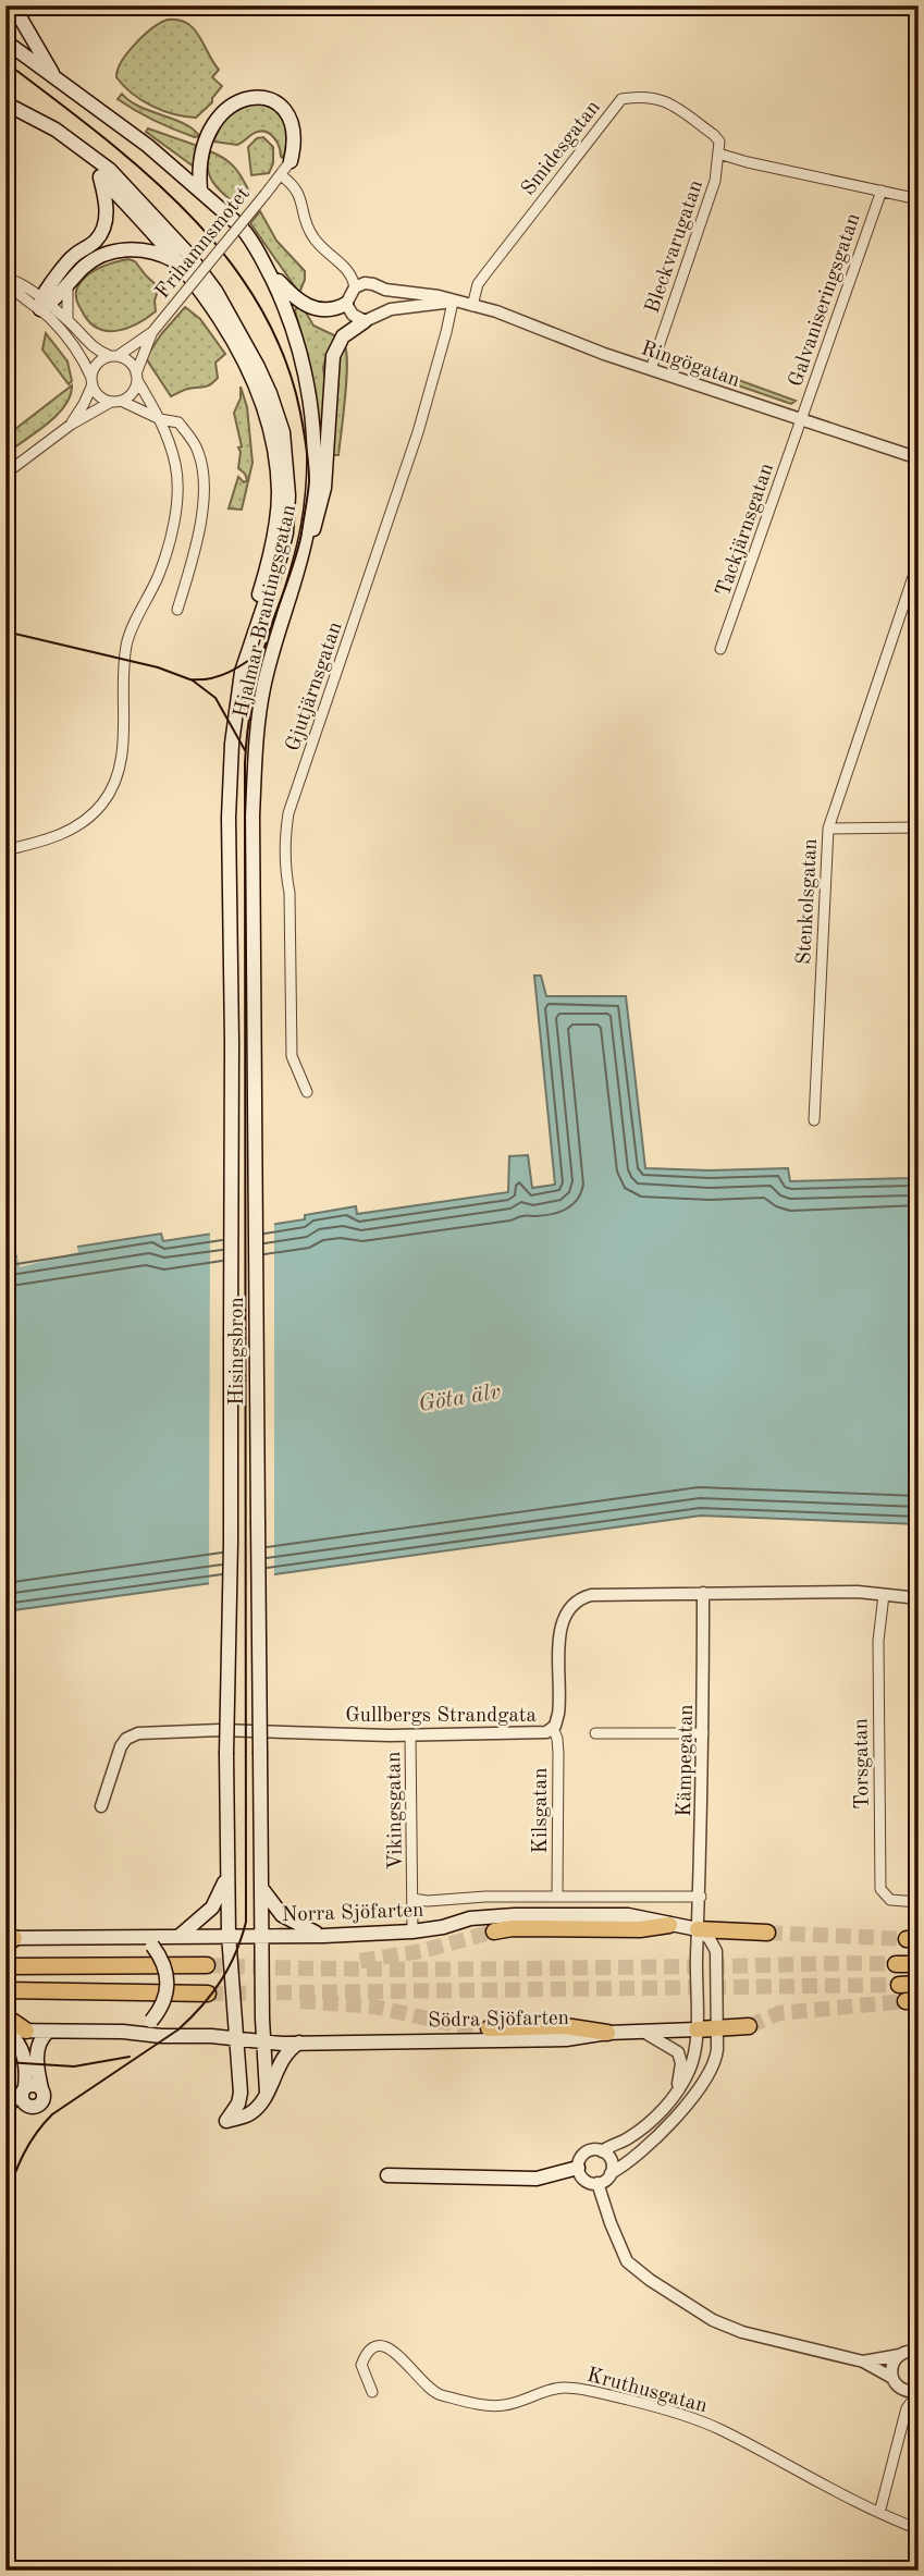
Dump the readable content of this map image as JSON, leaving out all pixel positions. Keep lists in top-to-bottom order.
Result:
{
  "streets": {
    "main road": [
      "Hjalmar Brantingsgatan",
      "Hisingsbron",
      "Norra Sjöfarten",
      "Södra Sjöfarten"
    ],
    "street": [
      "Smidesgatan",
      "Frihamnsmotet",
      "Bleckvarugatan",
      "Galvaniseringsgatan",
      "Ringögatan",
      "Tackjärnsgatan",
      "Gjutjärnsgatan",
      "Stenkolsgatan",
      "Gullbergs Strandgata",
      "Kämpegatan",
      "Torsgatan",
      "Vikingsgatan",
      "Kilsgatan",
      "Kruthusgatan"
    ]
  },
  "crossings": [
    ["Smidesgatan", "Bleckvarugatan"],
    ["Smidesgatan", "Ringögatan"],
    ["Bleckvarugatan", "Ringögatan"],
    ["Galvaniseringsgatan", "Ringögatan"],
    ["Galvaniseringsgatan", "Tackjärnsgatan"],
    ["Ringögatan", "Tackjärnsgatan"],
    ["Ringögatan", "Gjutjärnsgatan"],
    ["Hjalmar Brantingsgatan", "Hisingsbron"],
    ["Hisingsbron", "Norra Sjöfarten"],
    ["Hisingsbron", "Södra Sjöfarten"],
    ["Gullbergs Strandgata", "Kämpegatan"],
    ["Gullbergs Strandgata", "Torsgatan"],
    ["Gullbergs Strandgata", "Vikingsgatan"],
    ["Gullbergs Strandgata", "Kilsgatan"],
    ["Kämpegatan", "Norra Sjöfarten"],
    ["Kämpegatan", "Södra Sjöfarten"],
    ["Vikingsgatan", "Norra Sjöfarten"],
    ["Norra Sjöfarten", "Södra Sjöfarten"]
  ],
  "water": ["Göta älv"]
}
